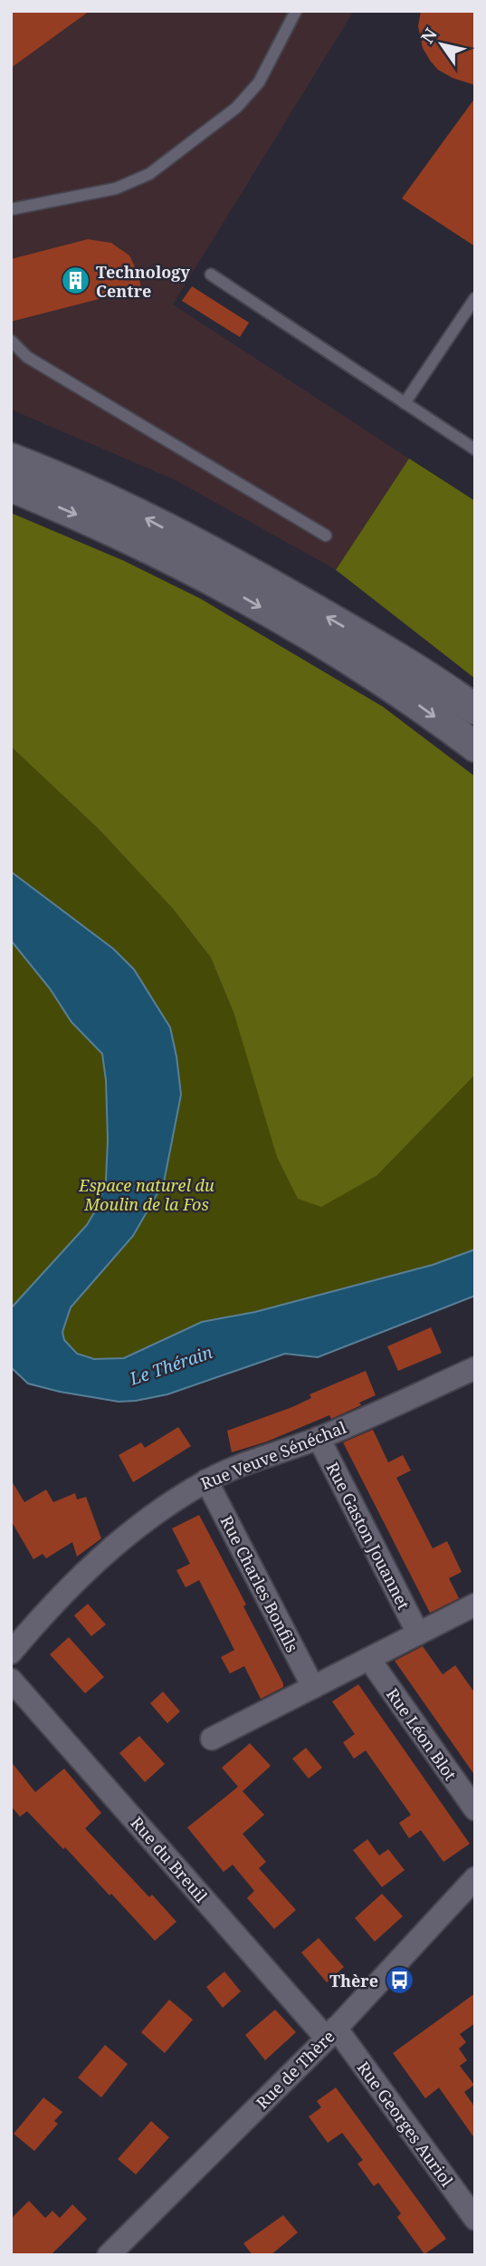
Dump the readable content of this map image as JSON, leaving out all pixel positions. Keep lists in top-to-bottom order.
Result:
{
  "streets": {
    "street": [
      "Rue Veuve Sénéchal",
      "Rue Gaston Jouannet",
      "Rue Charles Bonfils",
      "Rue Léon Blot",
      "Rue du Breuil",
      "Rue de Thère",
      "Rue Georges Auriol"
    ]
  },
  "crossings": [
    ["Rue Veuve Sénéchal", "Rue Gaston Jouannet"],
    ["Rue Veuve Sénéchal", "Rue Charles Bonfils"],
    ["Rue du Breuil", "Rue de Thère"],
    ["Rue du Breuil", "Rue Georges Auriol"],
    ["Rue de Thère", "Rue Georges Auriol"]
  ],
  "water": ["Le Thérain"],
  "parks": ["Espace naturel du Moulin de la Fos"],
  "places": {
    "building": ["Technology Centre"],
    "bus stop": ["Thère"]
  },
  "north": "top left"
}
